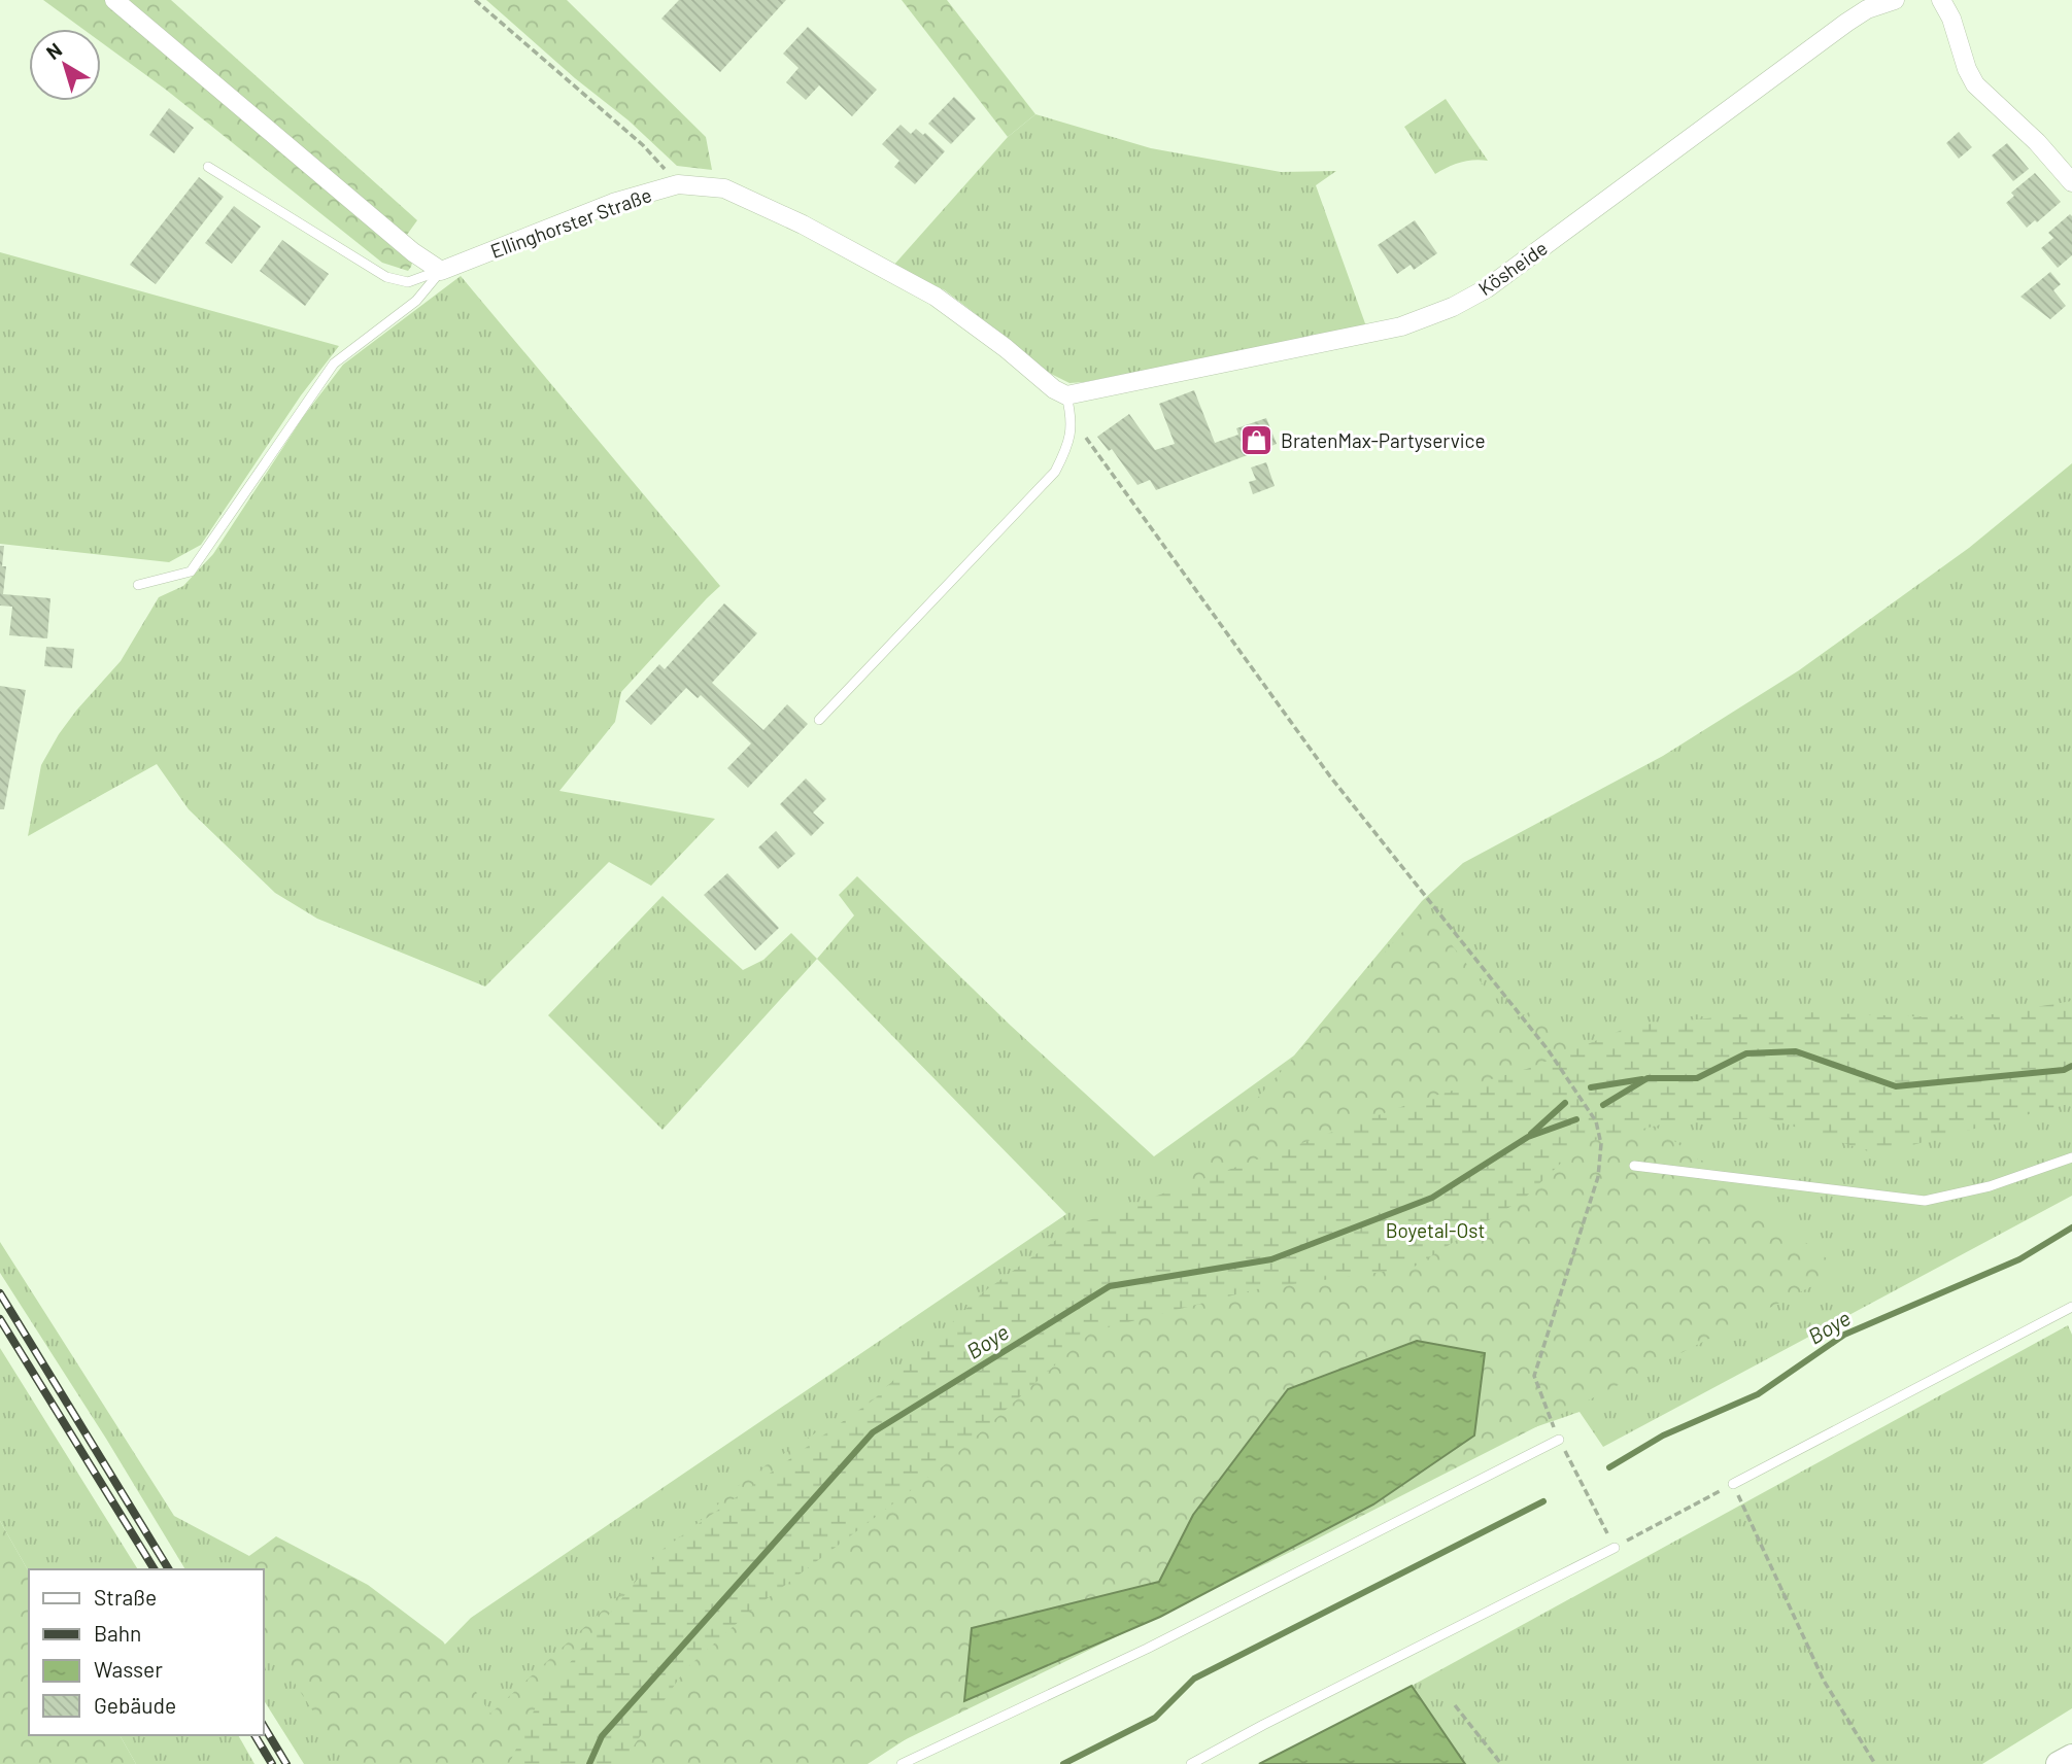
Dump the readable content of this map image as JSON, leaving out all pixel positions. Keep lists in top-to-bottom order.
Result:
{
  "streets": {
    "street": ["Ellinghorster Straße", "Kösheide"]
  },
  "crossings": [
    ["Ellinghorster Straße", "Kösheide"]
  ],
  "water": ["Boye"],
  "parks": ["Boyetal-Ost"],
  "places": {
    "shop": ["BratenMax-Partyservice"]
  },
  "legend": [
    "Straße",
    "Bahn",
    "Wasser",
    "Gebäude"
  ],
  "north": "top left"
}
